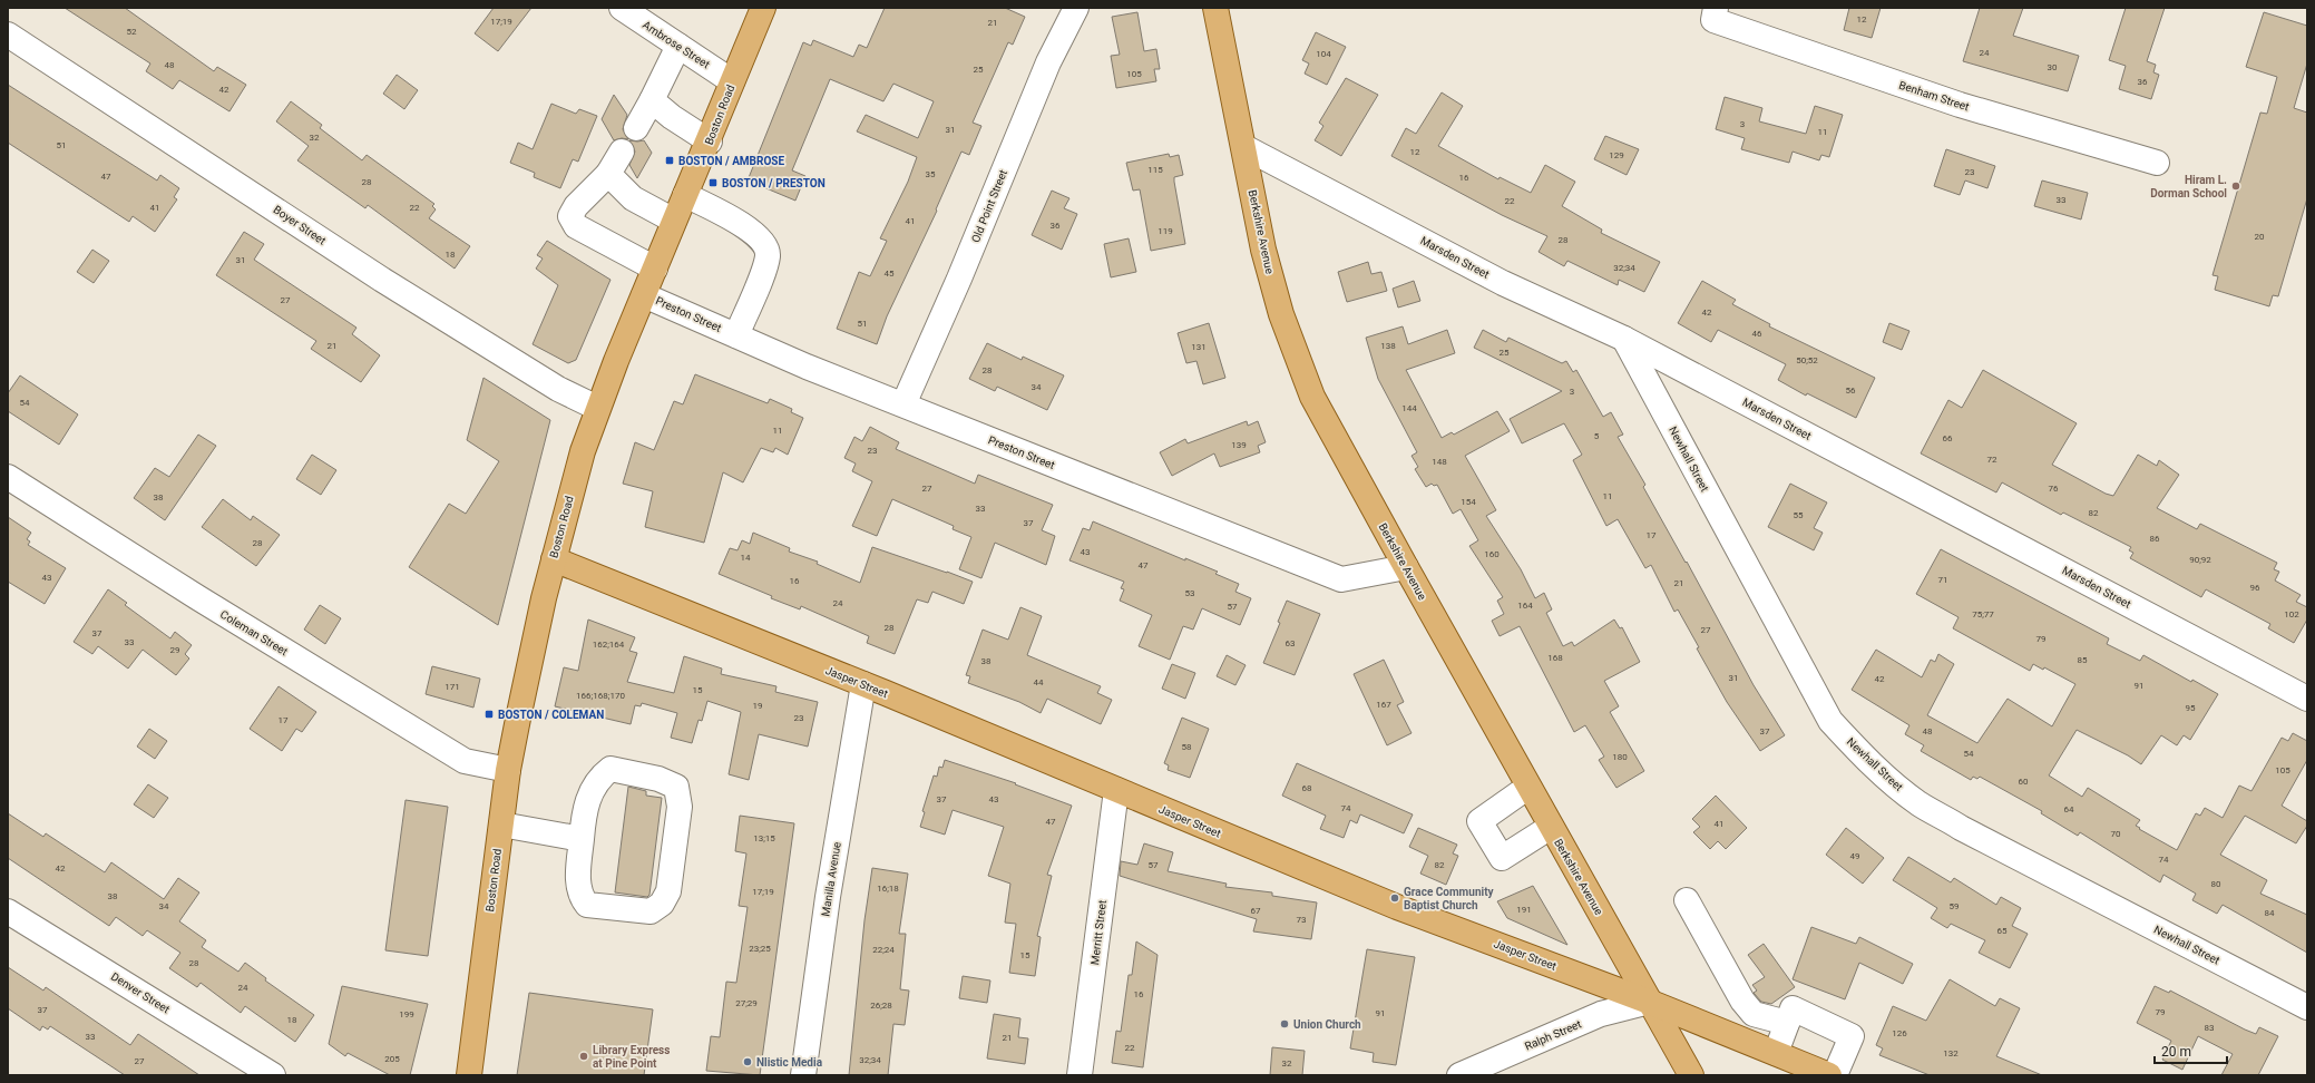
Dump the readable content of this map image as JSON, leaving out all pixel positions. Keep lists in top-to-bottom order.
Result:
{
  "streets": {
    "main road": ["Boston Road", "Berkshire Avenue", "Jasper Street"],
    "street": [
      "Ambrose Street",
      "Benham Street",
      "Old Point Street",
      "Boyer Street",
      "Marsden Street",
      "Preston Street",
      "Newhall Street",
      "Coleman Street",
      "Manilla Avenue",
      "Merritt Street",
      "Denver Street",
      "Ralph Street"
    ]
  },
  "crossings": [
    ["Ambrose Street", "Boston Road"],
    ["Boston Road", "Boyer Street"],
    ["Boston Road", "Preston Street"],
    ["Boston Road", "Coleman Street"],
    ["Boston Road", "Jasper Street"],
    ["Old Point Street", "Preston Street"],
    ["Berkshire Avenue", "Marsden Street"],
    ["Berkshire Avenue", "Preston Street"],
    ["Berkshire Avenue", "Jasper Street"],
    ["Berkshire Avenue", "Ralph Street"],
    ["Marsden Street", "Newhall Street"],
    ["Jasper Street", "Manilla Avenue"],
    ["Jasper Street", "Merritt Street"],
    ["Jasper Street", "Ralph Street"]
  ],
  "places": {
    "transit": ["BOSTON / AMBROSE", "BOSTON / PRESTON", "BOSTON / COLEMAN"],
    "other": [
      "Hiram L. Dorman School",
      "Grace Community Baptist Church",
      "Union Church",
      "Library Express at Pine Point",
      "Nlistic Media"
    ]
  },
  "house_numbers": [
    "12",
    "17;19",
    "21",
    "52",
    "24",
    "104",
    "48",
    "30",
    "25",
    "105",
    "36",
    "42",
    "3",
    "31",
    "11",
    "32",
    "51",
    "12",
    "129",
    "115",
    "23",
    "35",
    "47",
    "16",
    "28",
    "33",
    "22",
    "41",
    "22",
    "41",
    "36",
    "119",
    "20",
    "28",
    "18",
    "31",
    "32;34",
    "45",
    "27",
    "42",
    "51",
    "46",
    "21",
    "138",
    "131",
    "25",
    "50;52",
    "28",
    "34",
    "56",
    "3",
    "54",
    "144",
    "11",
    "5",
    "66",
    "139",
    "23",
    "72",
    "148",
    "27",
    "76",
    "11",
    "38",
    "154",
    "33",
    "82",
    "55",
    "37",
    "17",
    "86",
    "28",
    "43",
    "160",
    "14",
    "90;92",
    "47",
    "43",
    "71",
    "16",
    "21",
    "96",
    "53",
    "24",
    "164",
    "57",
    "75;77",
    "102",
    "28",
    "27",
    "37",
    "79",
    "33",
    "63",
    "162;164",
    "29",
    "168",
    "85",
    "38",
    "31",
    "42",
    "44",
    "91",
    "171",
    "15",
    "166;168;170",
    "167",
    "19",
    "95",
    "23",
    "17",
    "37",
    "48",
    "58",
    "54",
    "180",
    "105",
    "60",
    "68",
    "37",
    "43",
    "74",
    "64",
    "47",
    "41",
    "70",
    "13;15",
    "49",
    "74",
    "57",
    "82",
    "42",
    "80",
    "16;18",
    "17;19",
    "38",
    "34",
    "59",
    "191",
    "67",
    "84",
    "73",
    "65",
    "23;25",
    "22;24",
    "15",
    "28",
    "24",
    "16",
    "27;29",
    "26;28",
    "37",
    "79",
    "91",
    "199",
    "18",
    "83",
    "126",
    "33",
    "21",
    "22",
    "132",
    "205",
    "32;34",
    "27",
    "32"
  ],
  "scale_bar": "20 m"
}
